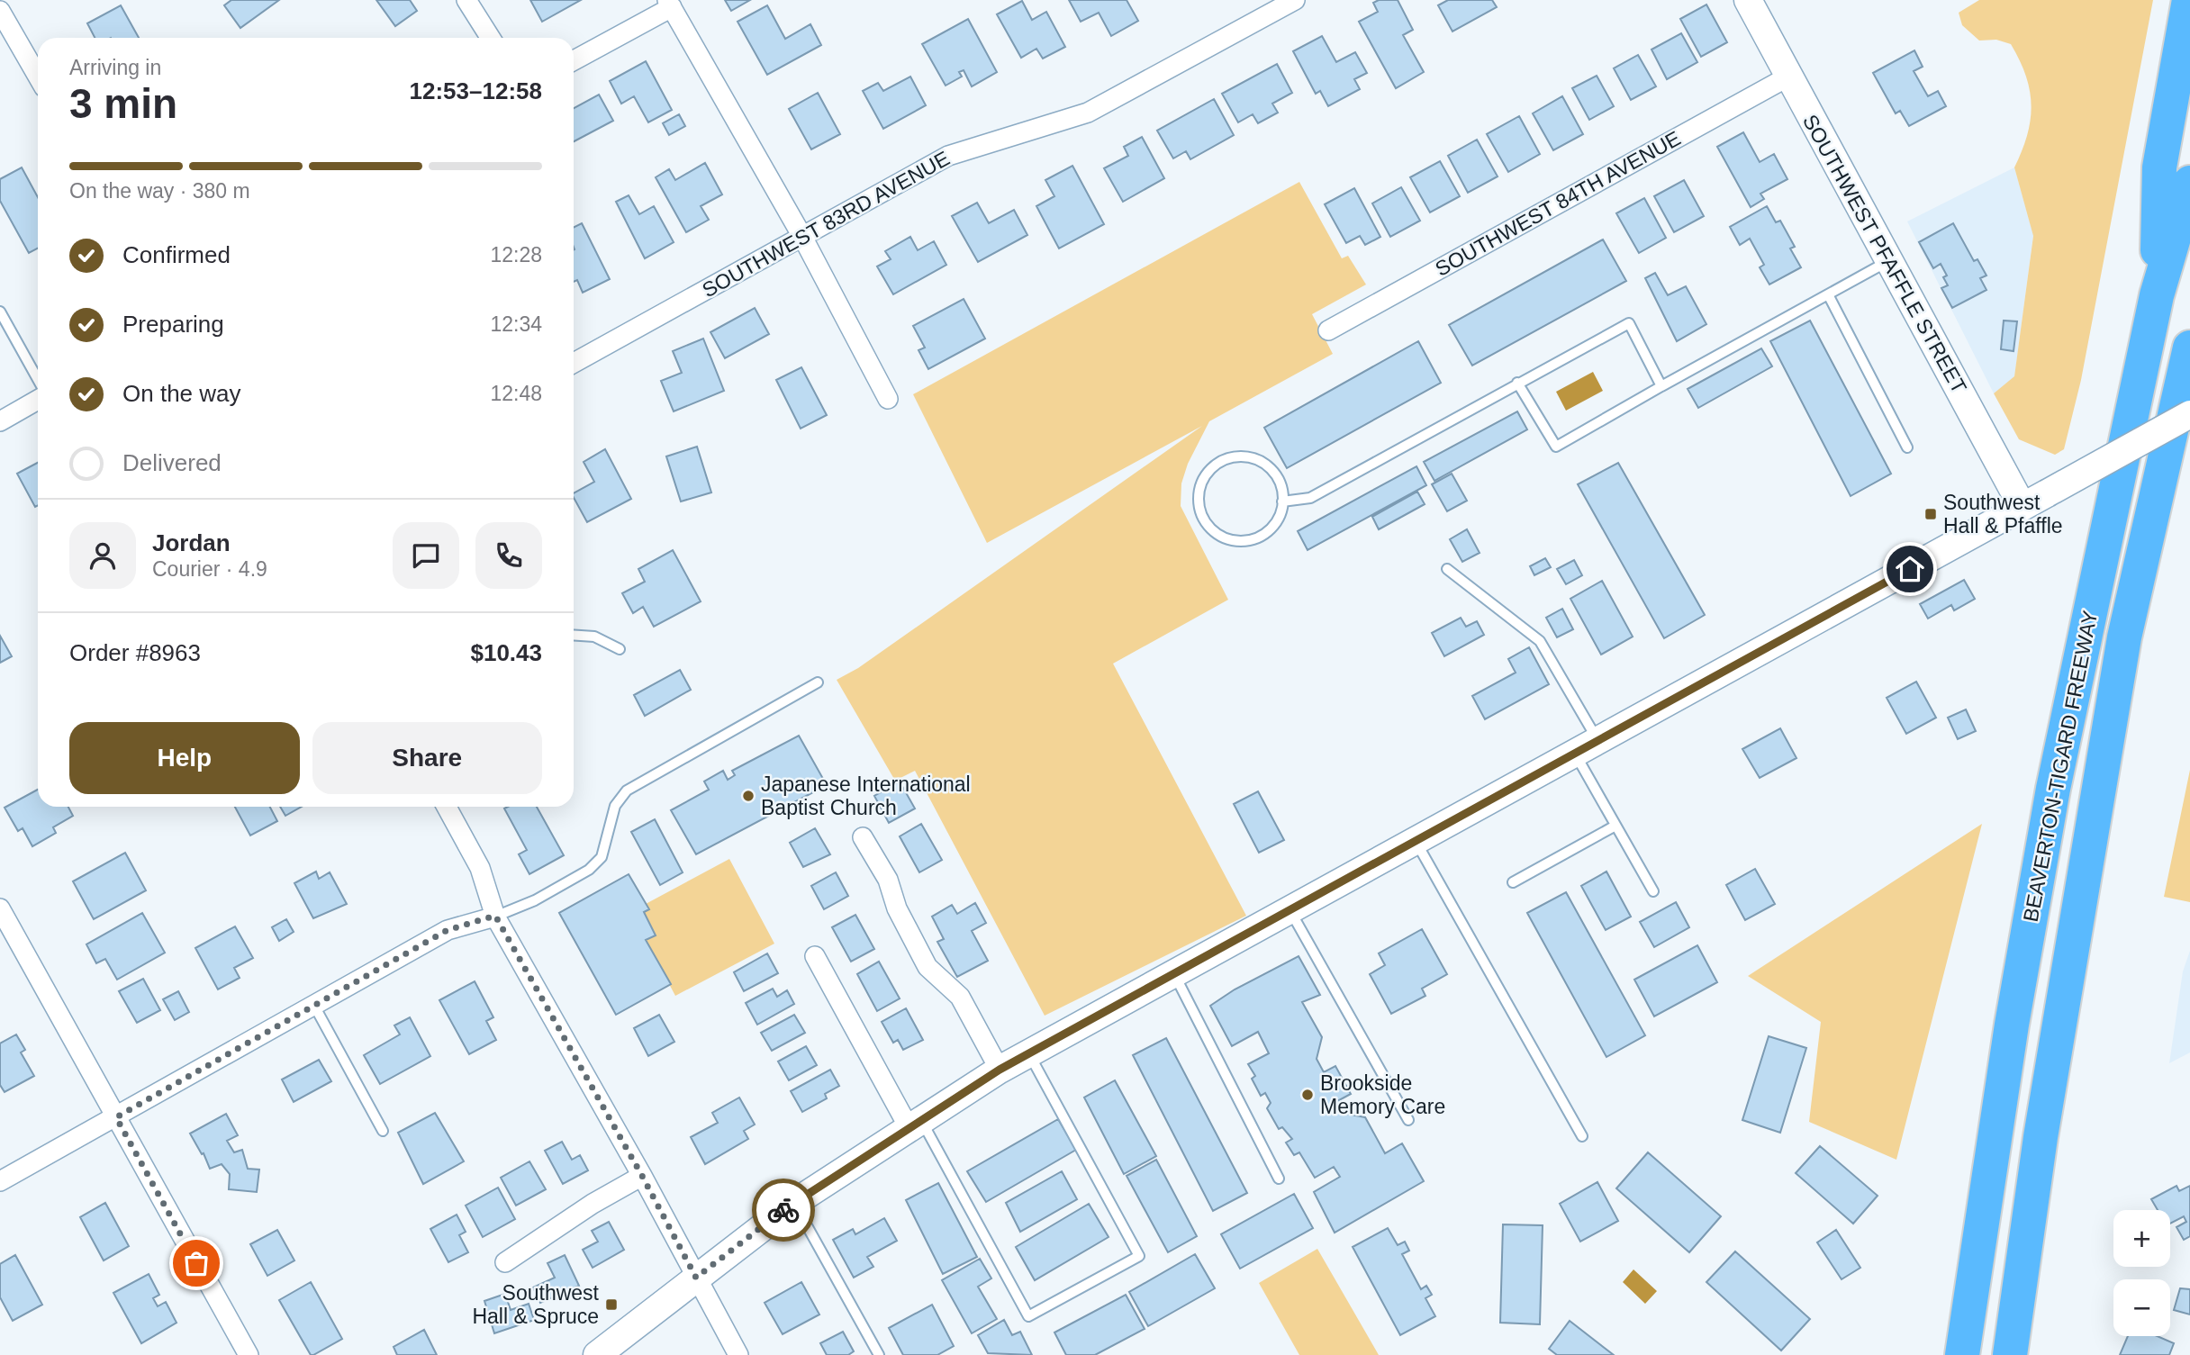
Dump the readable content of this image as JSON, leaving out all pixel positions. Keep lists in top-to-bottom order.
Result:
{
  "streets": {
    "highway": ["BEAVERTON-TIGARD FREEWAY"],
    "main road": ["SOUTHWEST PFAFFLE STREET"],
    "street": ["SOUTHWEST 84TH AVENUE", "SOUTHWEST 83RD AVENUE"]
  },
  "crossings": [
    ["SOUTHWEST 84TH AVENUE", "SOUTHWEST PFAFFLE STREET"]
  ],
  "places": {
    "transit": ["Southwest Hall & Pfaffle", "Southwest Hall & Spruce"],
    "other": ["Japanese International Baptist Church", "Brookside Memory Care"]
  },
  "page": {
    "heading": ["3 min", "Arriving in", "12:53–12:58"],
    "panel": [
      "Jordan",
      "Courier · 4.9",
      "Order #8963",
      "$10.43"
    ],
    "bar": "On the way · 380 m",
    "list": [
      ["Confirmed", "12:28"],
      ["Preparing", "12:34"],
      ["On the way", "12:48"],
      "Delivered"
    ],
    "buttons": ["Help", "Share"],
    "map_buttons": ["+", "−"]
  }
}
